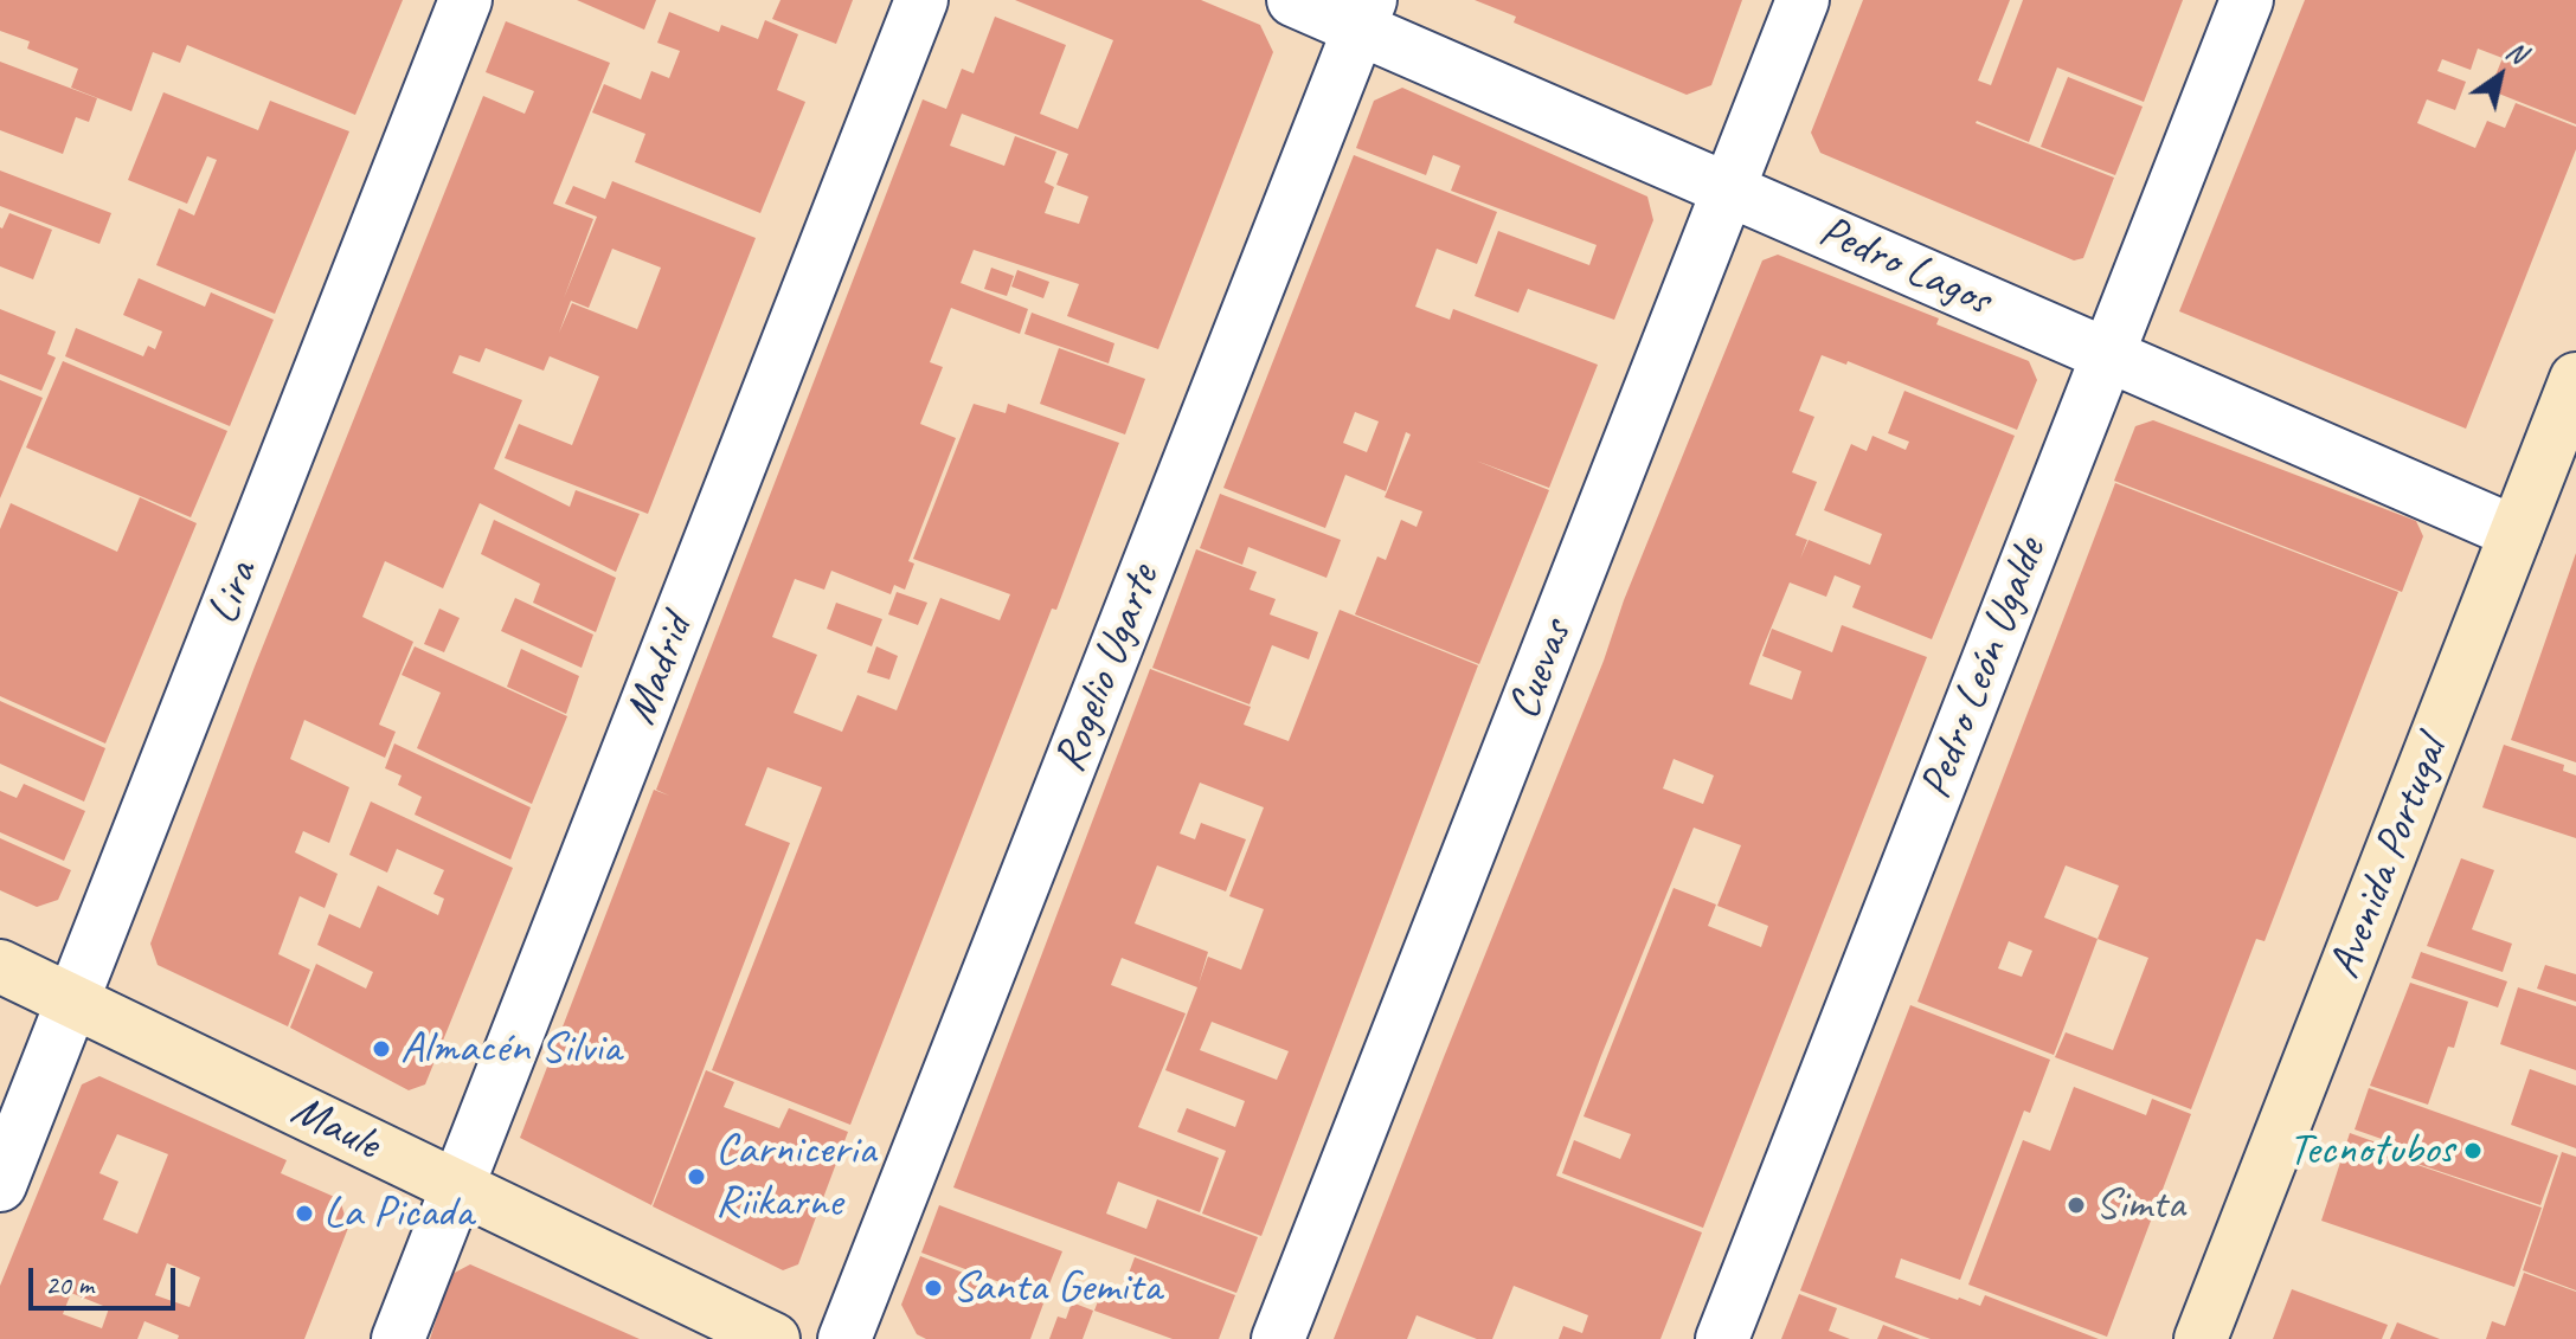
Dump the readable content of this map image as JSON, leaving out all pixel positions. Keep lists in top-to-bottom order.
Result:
{
  "streets": {
    "street": [
      "Pedro Lagos",
      "Lira",
      "Rogelio Ugarte",
      "Pedro León Ugalde",
      "Madrid",
      "Cuevas",
      "Avenida Portugal",
      "Maule"
    ]
  },
  "crossings": [
    ["Pedro Lagos", "Rogelio Ugarte"],
    ["Pedro Lagos", "Pedro León Ugalde"],
    ["Pedro Lagos", "Cuevas"],
    ["Pedro Lagos", "Avenida Portugal"],
    ["Lira", "Maule"],
    ["Madrid", "Maule"]
  ],
  "places": [
    "Almacén Silvia",
    "Tecnotubos",
    "Carniceria Riikarne",
    "Simta",
    "La Picada",
    "Santa Gemita"
  ],
  "scale_bar": "20 m",
  "north": "top right"
}
